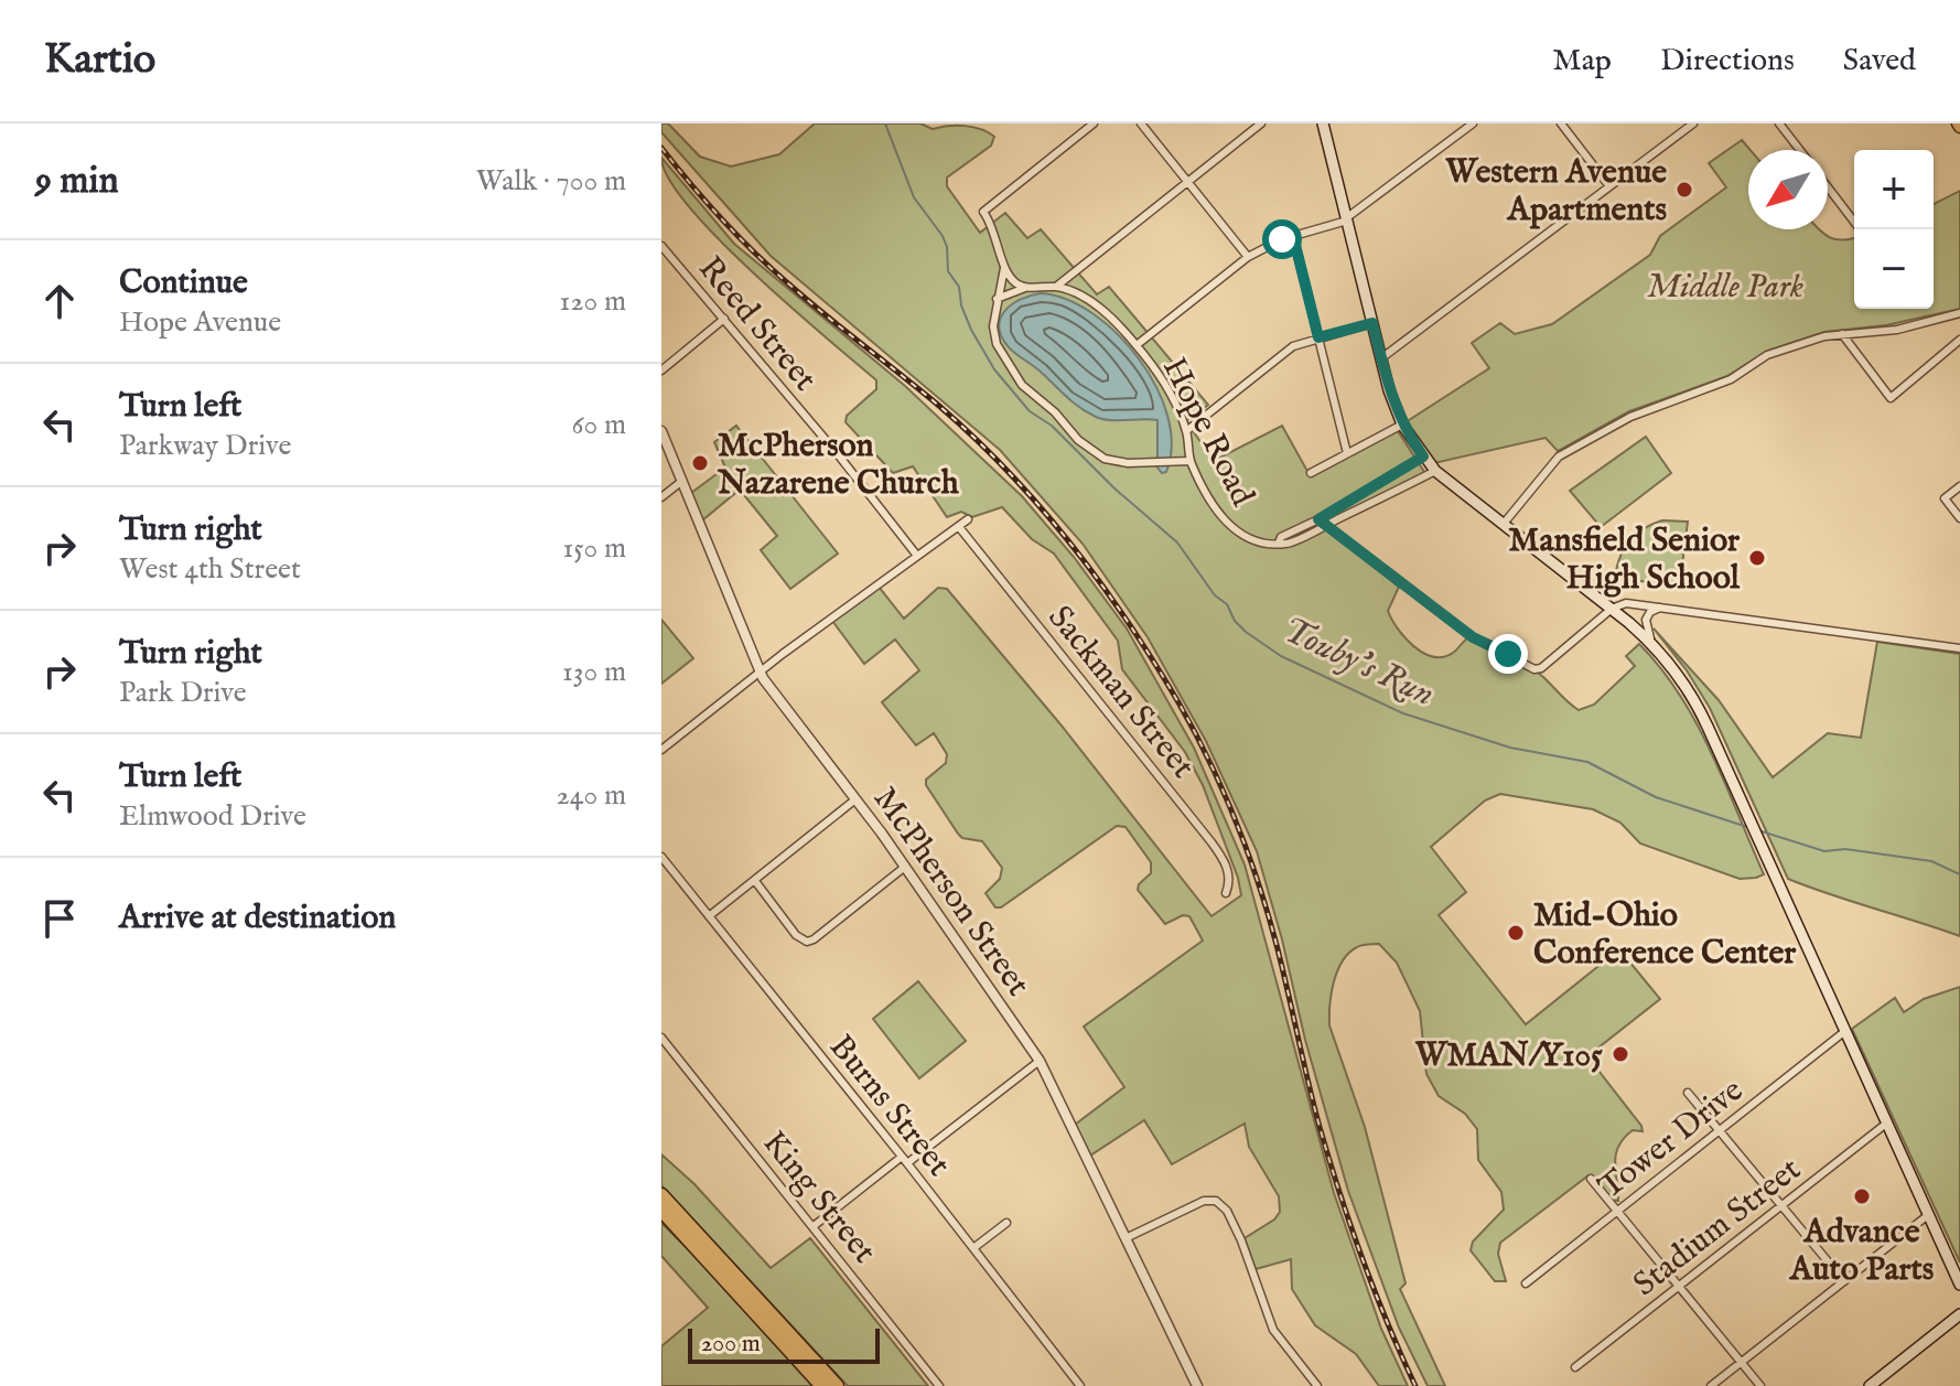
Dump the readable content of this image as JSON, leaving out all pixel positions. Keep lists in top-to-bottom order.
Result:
{
  "streets": {
    "street": [
      "Reed Street",
      "Hope Road",
      "Sackman Street",
      "McPherson Street",
      "Burns Street",
      "Tower Drive",
      "King Street",
      "Stadium Street"
    ]
  },
  "water": ["Touby's Run"],
  "parks": ["Middle Park"],
  "places": [
    "Western Avenue Apartments",
    "McPherson Nazarene Church",
    "Mansfield Senior High School",
    "Mid-Ohio Conference Center",
    "WMAN/Y105",
    "Advance Auto Parts"
  ],
  "scale_bar": "200 m",
  "north": "bottom left",
  "page": {
    "header": "Kartio",
    "nav": ["Map", "Directions", "Saved"],
    "heading": ["9 min", "Walk · 700 m"],
    "map_buttons": ["+", "−"],
    "list": [
      ["Continue", "Hope Avenue", "120 m"],
      ["Turn left", "Parkway Drive", "60 m"],
      ["Turn right", "West 4th Street", "150 m"],
      ["Turn right", "Park Drive", "130 m"],
      ["Turn left", "Elmwood Drive", "240 m"],
      "Arrive at destination"
    ],
    "scale": "200 m"
  }
}
